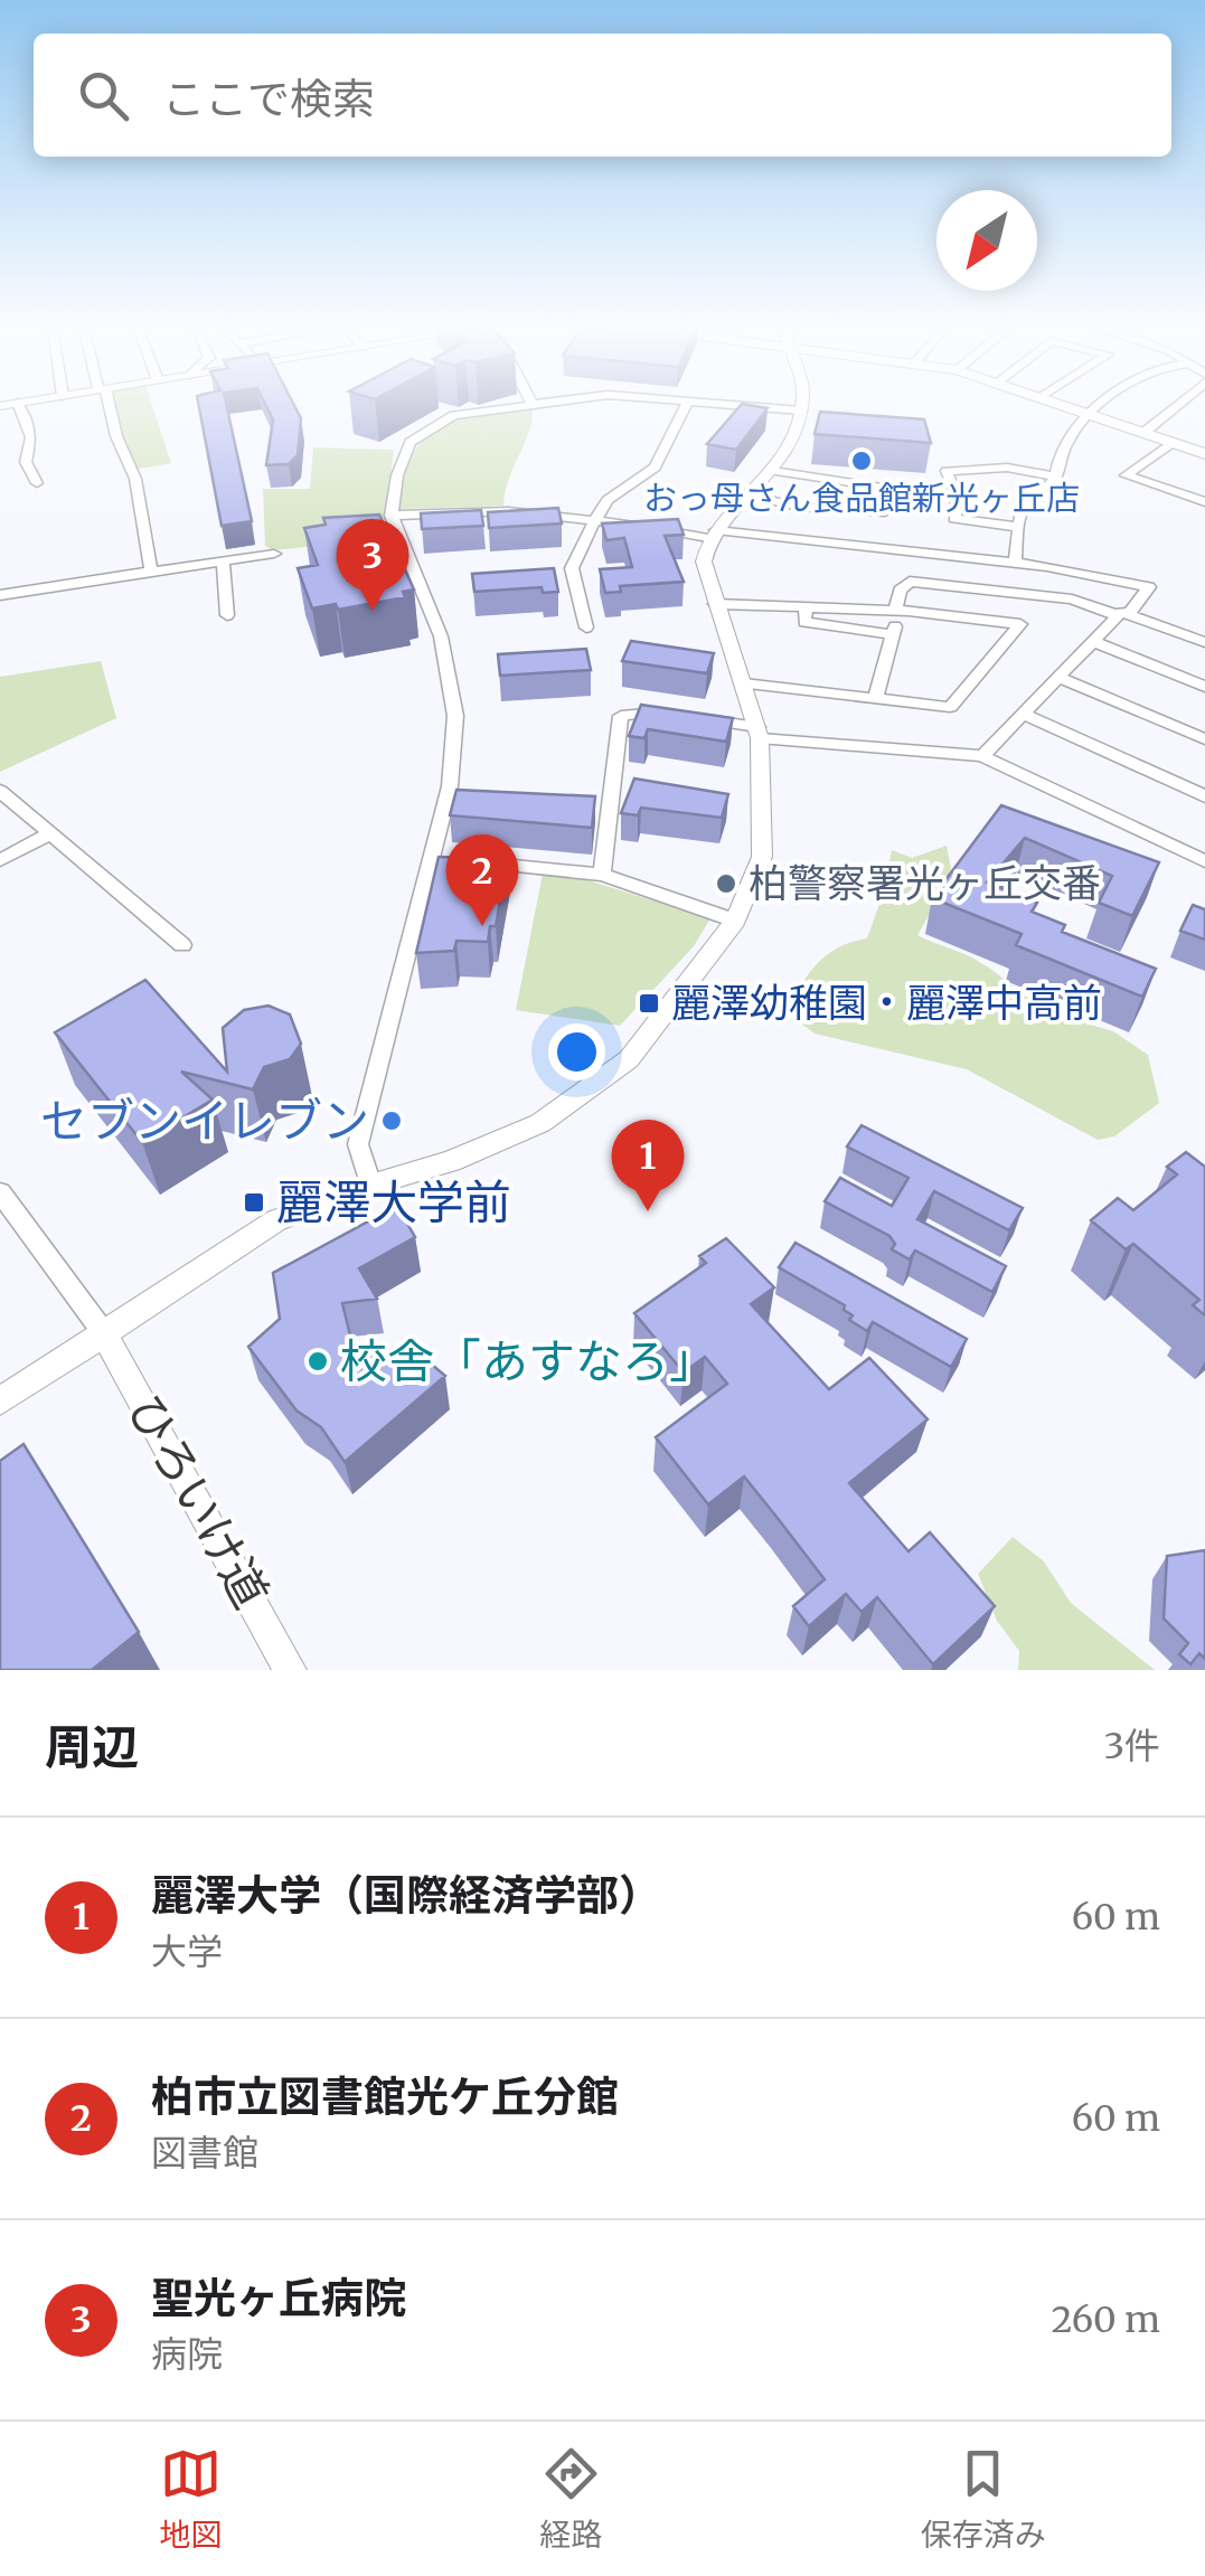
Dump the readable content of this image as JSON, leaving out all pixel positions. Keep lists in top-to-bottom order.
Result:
{
  "streets": {
    "street": ["ひろいけ道"]
  },
  "places": {
    "other": [
      "おっ母さん食品館新光ヶ丘店",
      "柏警察署光ヶ丘交番",
      "セブンイレブン",
      "校舎「あすなろ」"
    ],
    "transit": ["麗澤幼稚園・麗澤中高前", "麗澤大学前"]
  },
  "north": "bottom left",
  "page": {
    "search": "ここで検索",
    "pins": ["3", "2", "1"],
    "heading": ["周辺", "3件"],
    "list": [
      {
        "mark": "1",
        "name": "麗澤大学（国際経済学部）",
        "note": "大学",
        "value": "60 m"
      },
      {
        "mark": "2",
        "name": "柏市立図書館光ケ丘分館",
        "note": "図書館",
        "value": "60 m"
      },
      {
        "mark": "3",
        "name": "聖光ヶ丘病院",
        "note": "病院",
        "value": "260 m"
      }
    ],
    "nav": ["地図", "経路", "保存済み"]
  }
}
